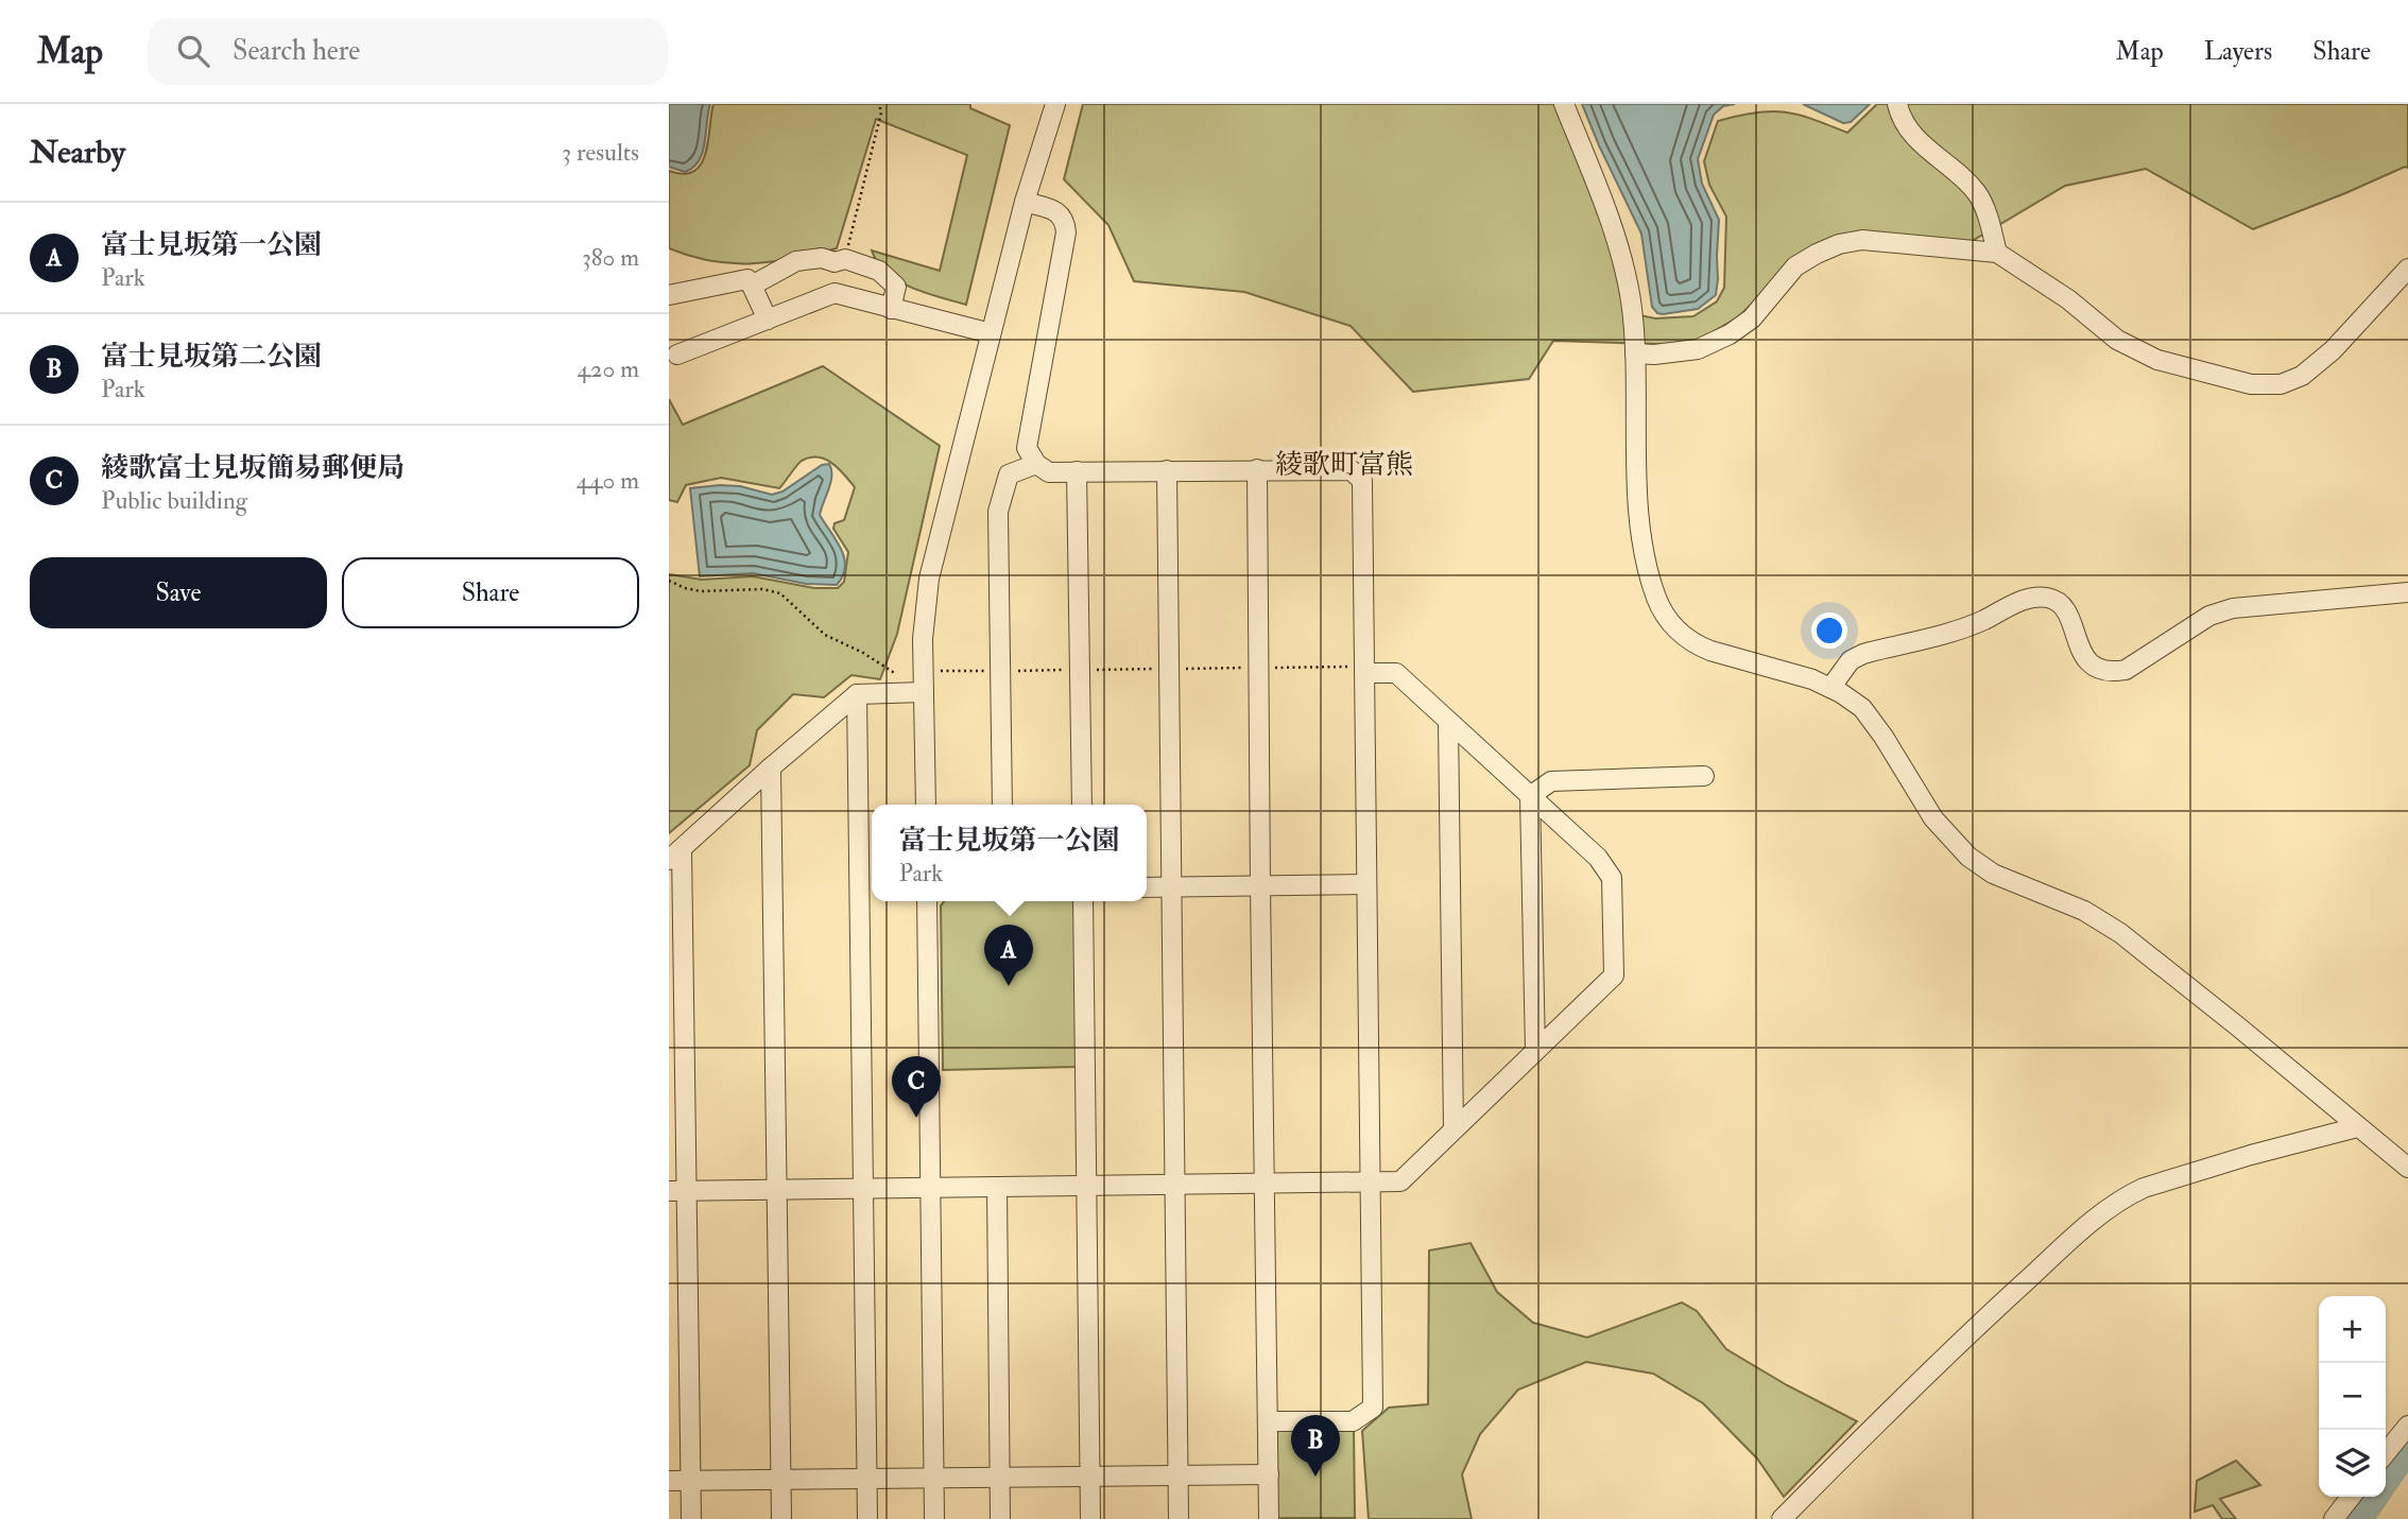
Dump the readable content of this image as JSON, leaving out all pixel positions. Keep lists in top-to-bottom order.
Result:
{
  "districts": ["綾歌町富熊"],
  "page": {
    "header": "Map",
    "search": "Search here",
    "nav": ["Map", "Layers", "Share"],
    "heading": ["Nearby", "3 results"],
    "list": [
      {
        "mark": "A",
        "name": "富士見坂第一公園",
        "note": "Park",
        "value": "380 m"
      },
      {
        "mark": "B",
        "name": "富士見坂第二公園",
        "note": "Park",
        "value": "420 m"
      },
      {
        "mark": "C",
        "name": "綾歌富士見坂簡易郵便局",
        "note": "Public building",
        "value": "440 m"
      }
    ],
    "buttons": ["Save", "Share"],
    "popup": ["富士見坂第一公園", "Park"],
    "pins": ["A", "C", "B"],
    "map_buttons": ["+", "−"]
  }
}
